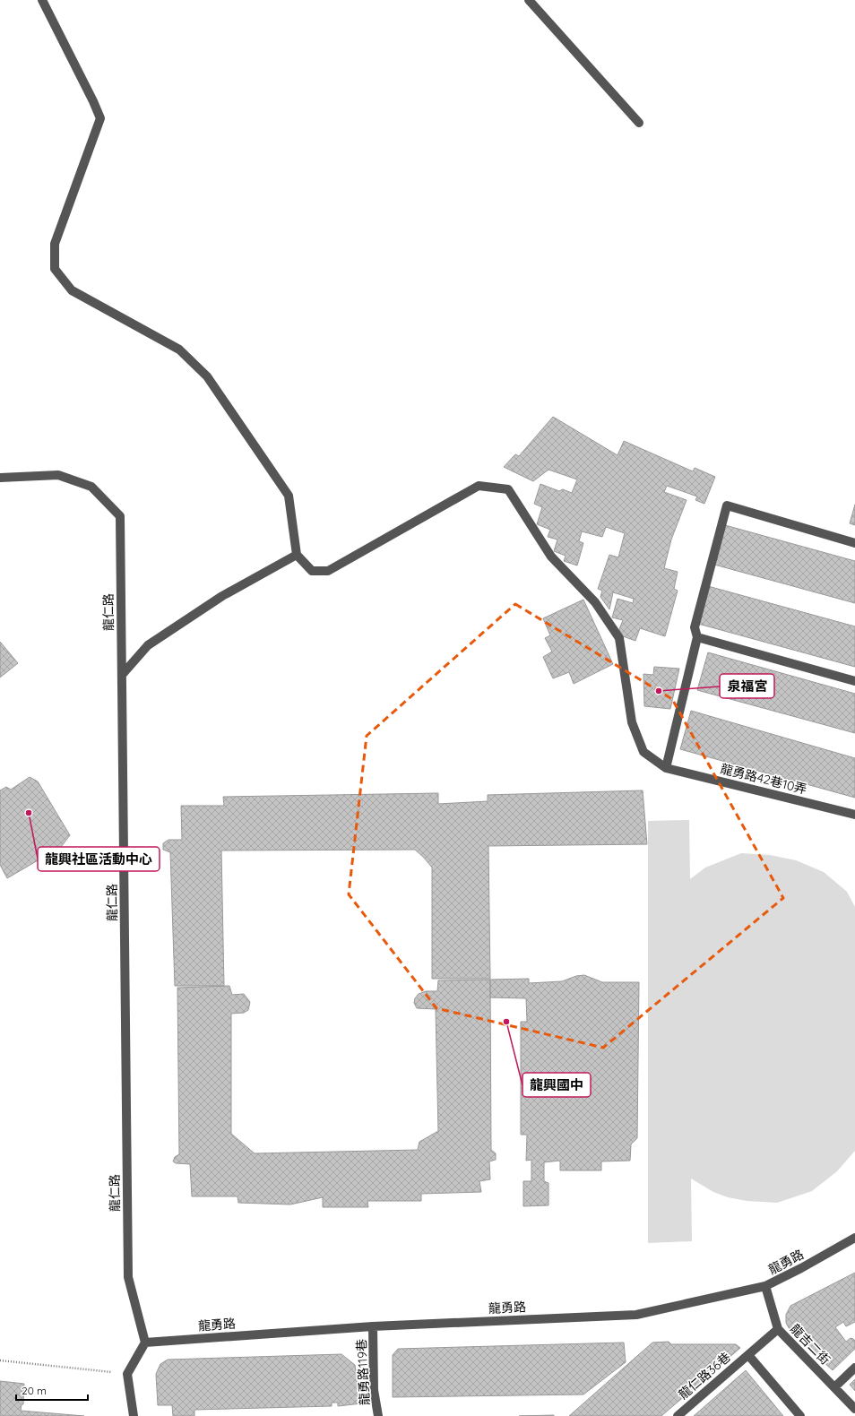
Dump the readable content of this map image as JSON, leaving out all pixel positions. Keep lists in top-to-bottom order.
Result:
{
  "streets": {
    "street": [
      "龍仁路",
      "龍勇路42巷10弄",
      "龍勇路",
      "龍吉二街",
      "龍勇路119巷",
      "龍仁路36巷"
    ]
  },
  "crossings": [
    ["龍仁路", "龍勇路"],
    ["龍勇路", "龍吉二街"],
    ["龍勇路", "龍勇路119巷"],
    ["龍吉二街", "龍仁路36巷"]
  ],
  "places": ["泉福宮", "龍興社區活動中心", "龍興國中"],
  "scale_bar": "20 m"
}
